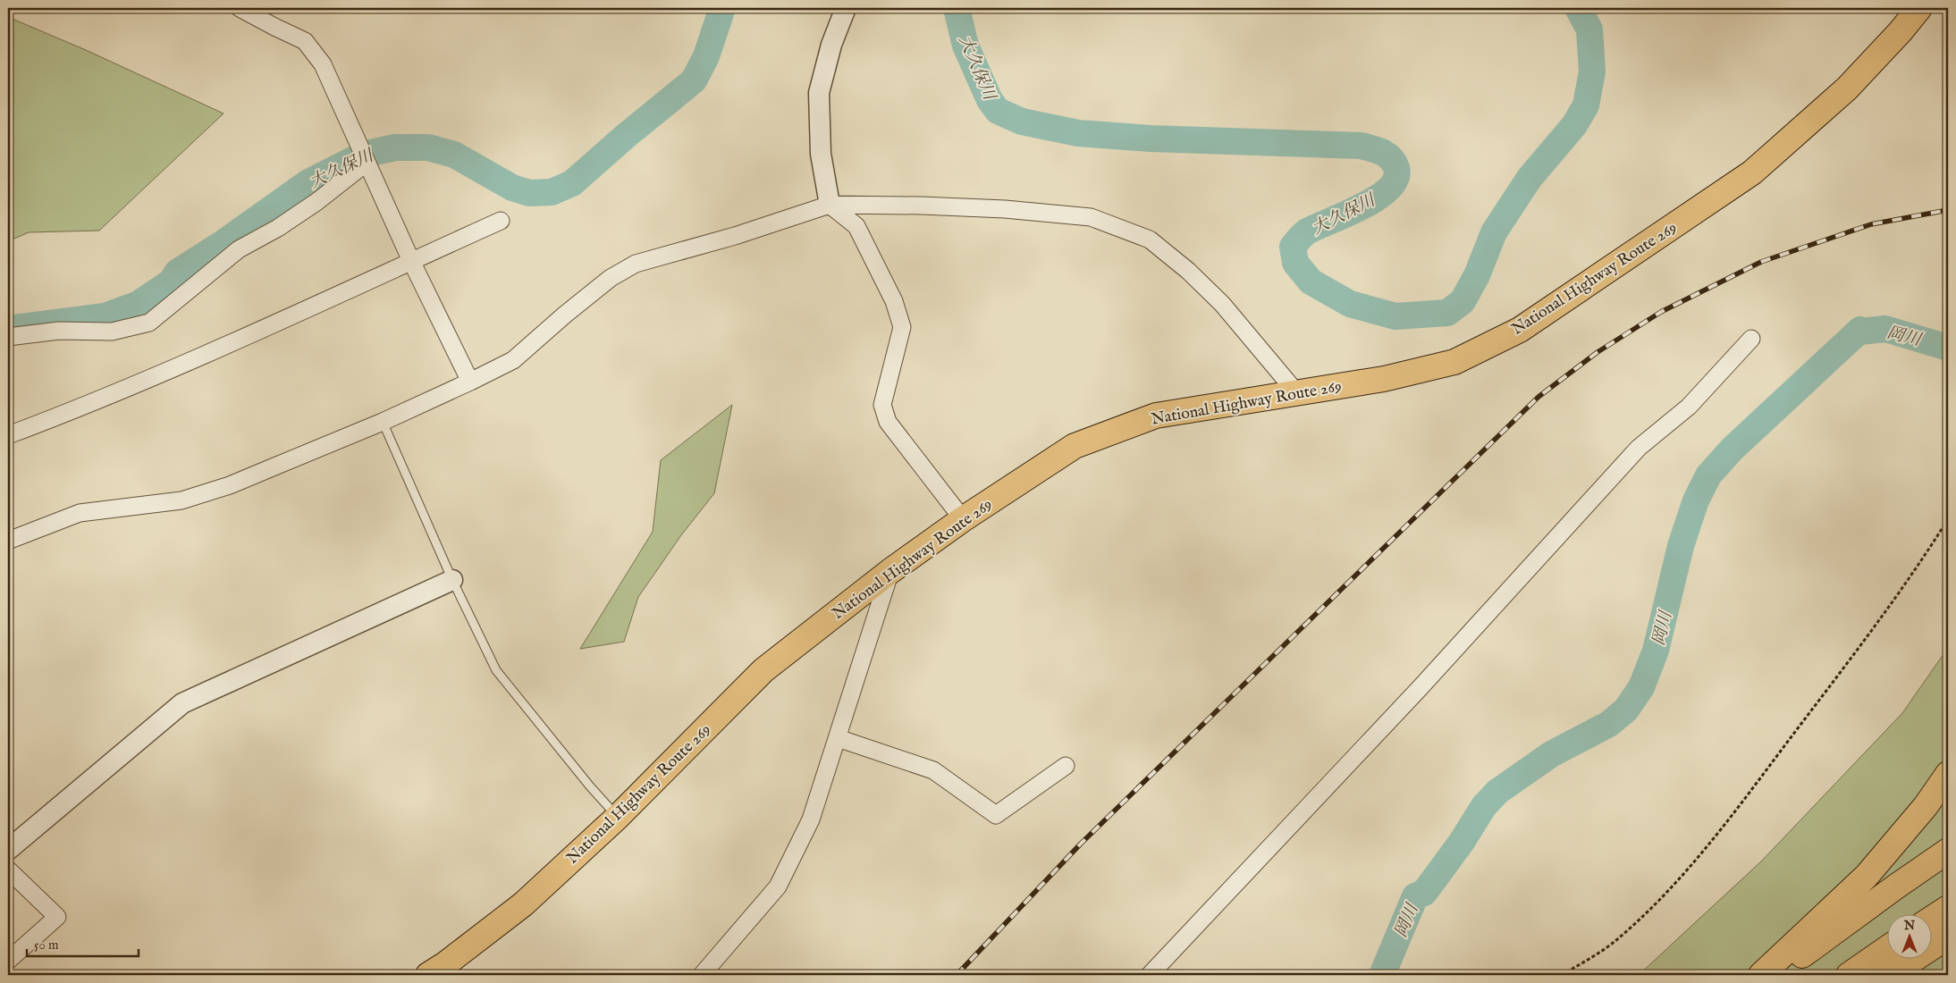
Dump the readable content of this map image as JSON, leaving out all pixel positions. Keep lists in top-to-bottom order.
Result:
{
  "streets": {
    "highway": ["National Highway Route 269"]
  },
  "water": ["大久保川", "岡川"],
  "scale_bar": "50 m",
  "north": "top"
}
